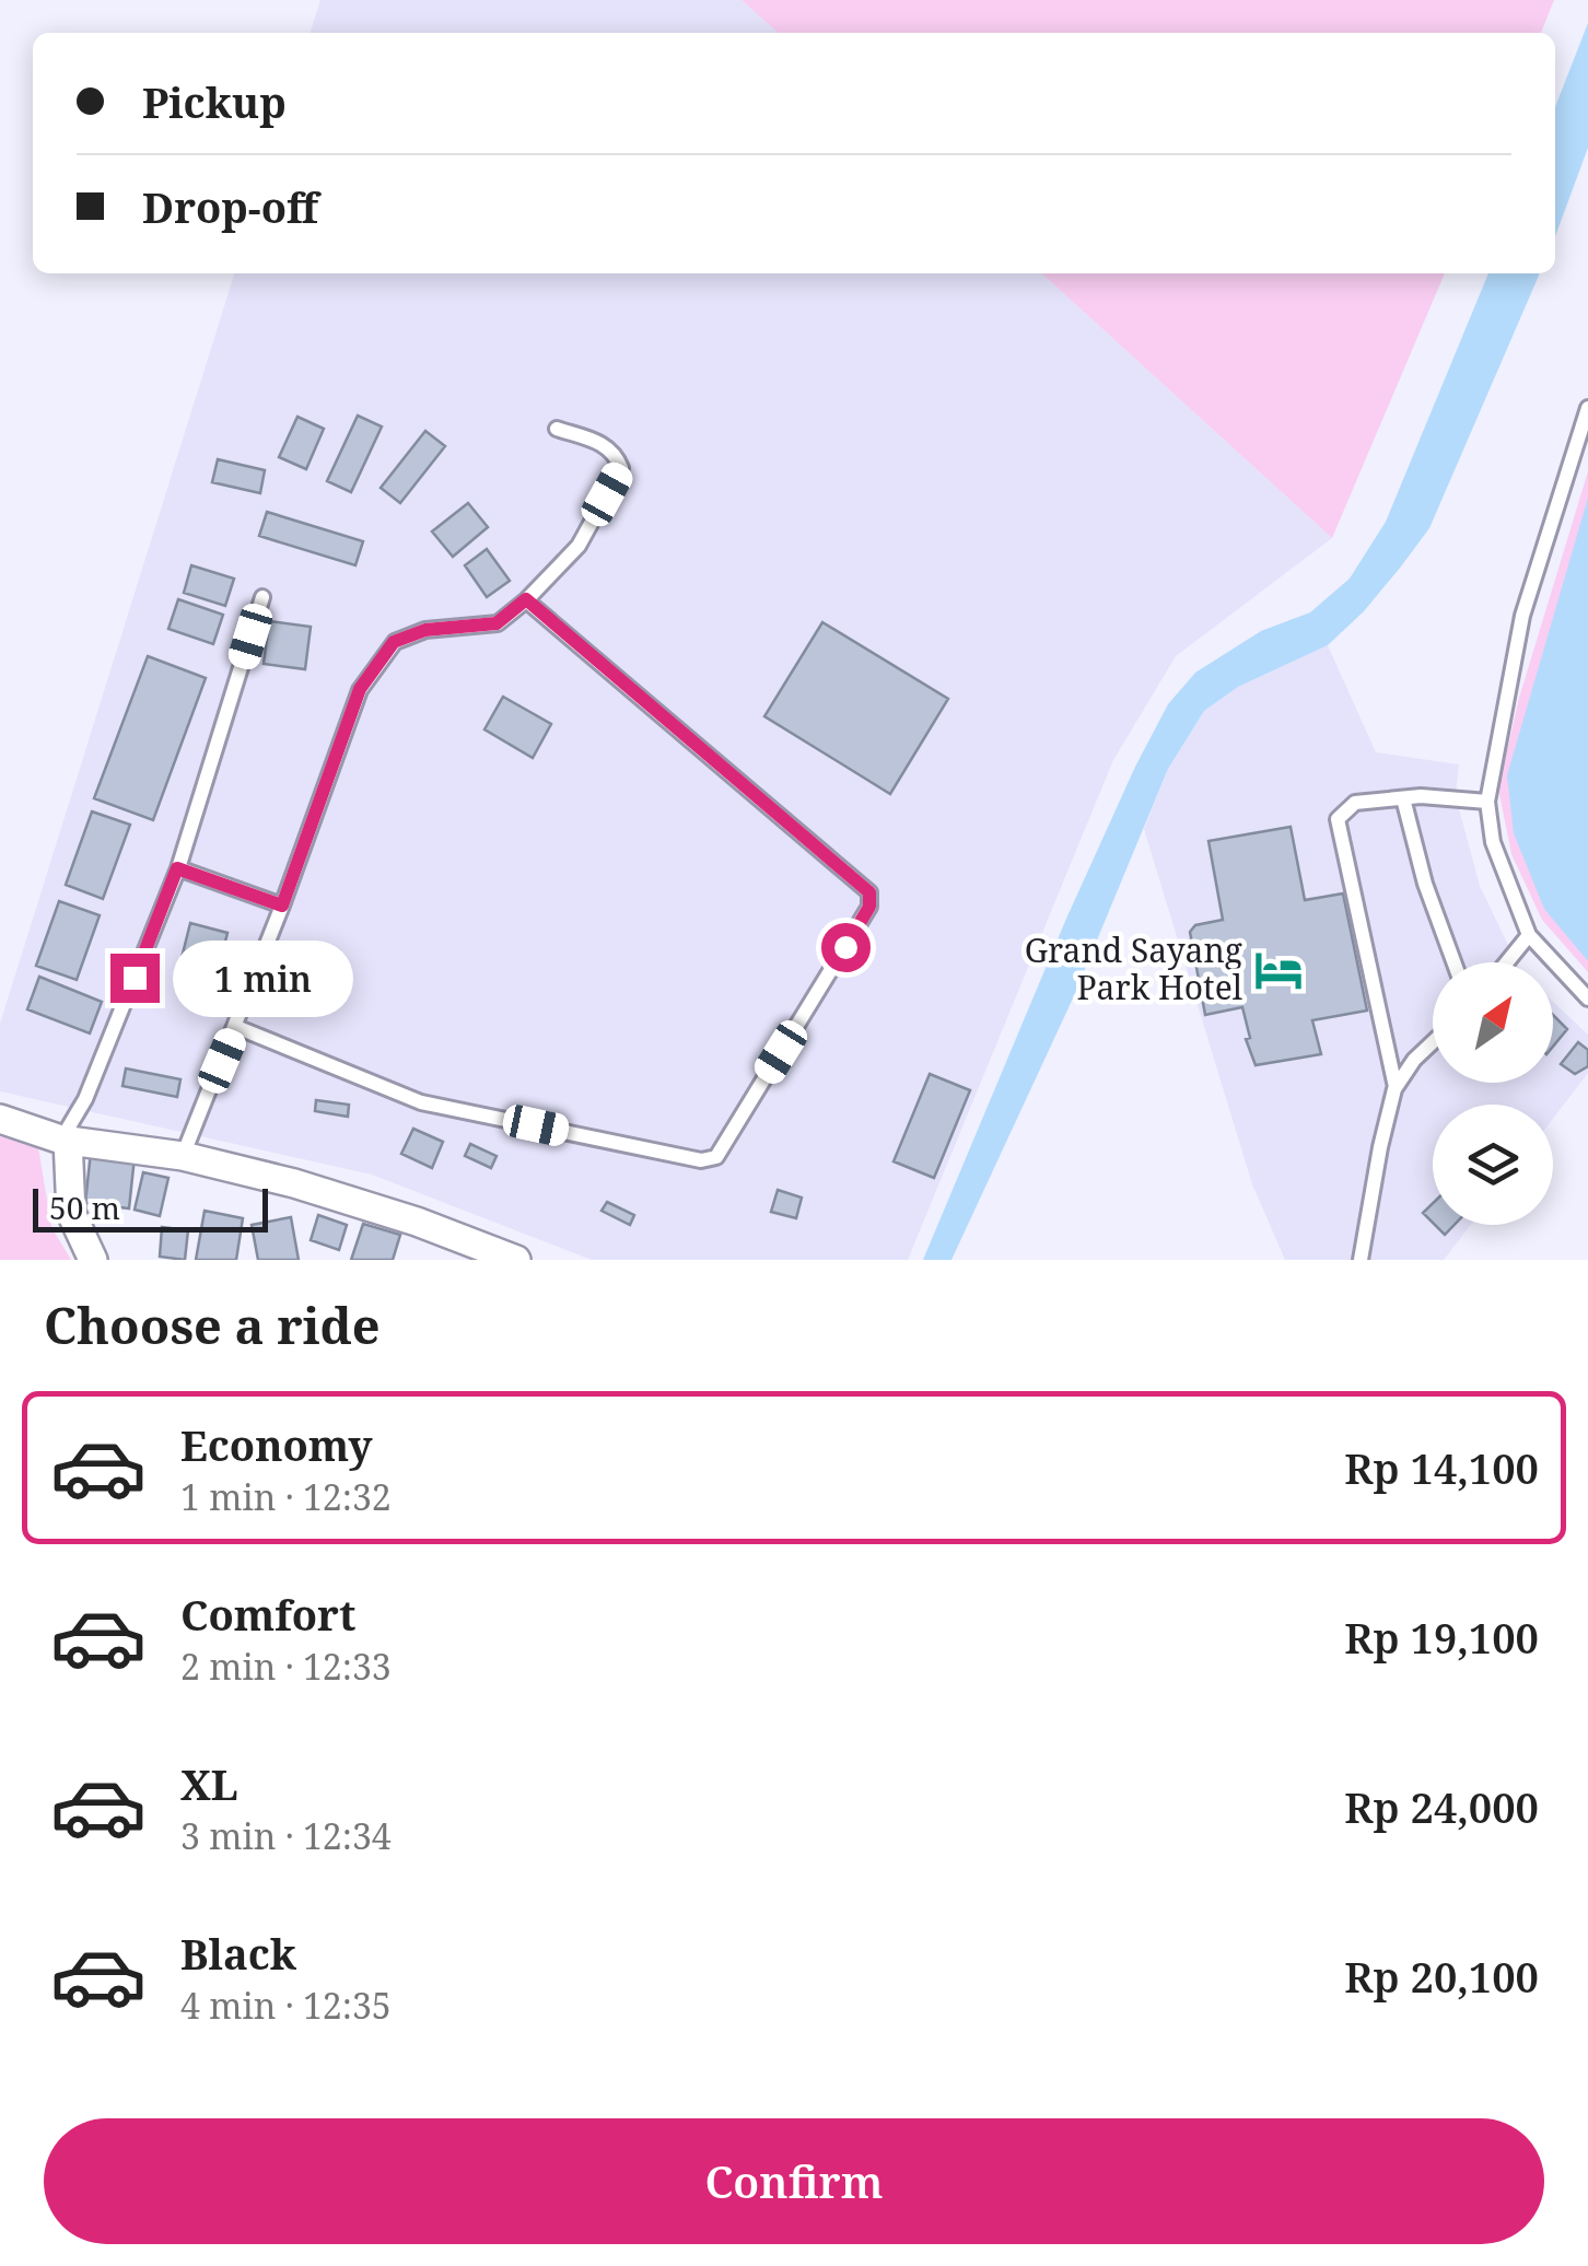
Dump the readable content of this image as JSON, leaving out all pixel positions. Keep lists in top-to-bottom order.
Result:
{
  "places": {
    "hotel": ["Grand Sayang Park Hotel"]
  },
  "scale_bar": "50 m",
  "north": "top right",
  "page": {
    "banner": ["Pickup", "Drop-off"],
    "bubble": "1 min",
    "scale": "50 m",
    "heading": "Choose a ride",
    "list": [
      {
        "name": "Economy",
        "note": "1 min · 12:32",
        "value": "Rp 14,100"
      },
      {
        "name": "Comfort",
        "note": "2 min · 12:33",
        "value": "Rp 19,100"
      },
      {
        "name": "XL",
        "note": "3 min · 12:34",
        "value": "Rp 24,000"
      },
      {
        "name": "Black",
        "note": "4 min · 12:35",
        "value": "Rp 20,100"
      }
    ],
    "buttons": "Confirm"
  }
}
